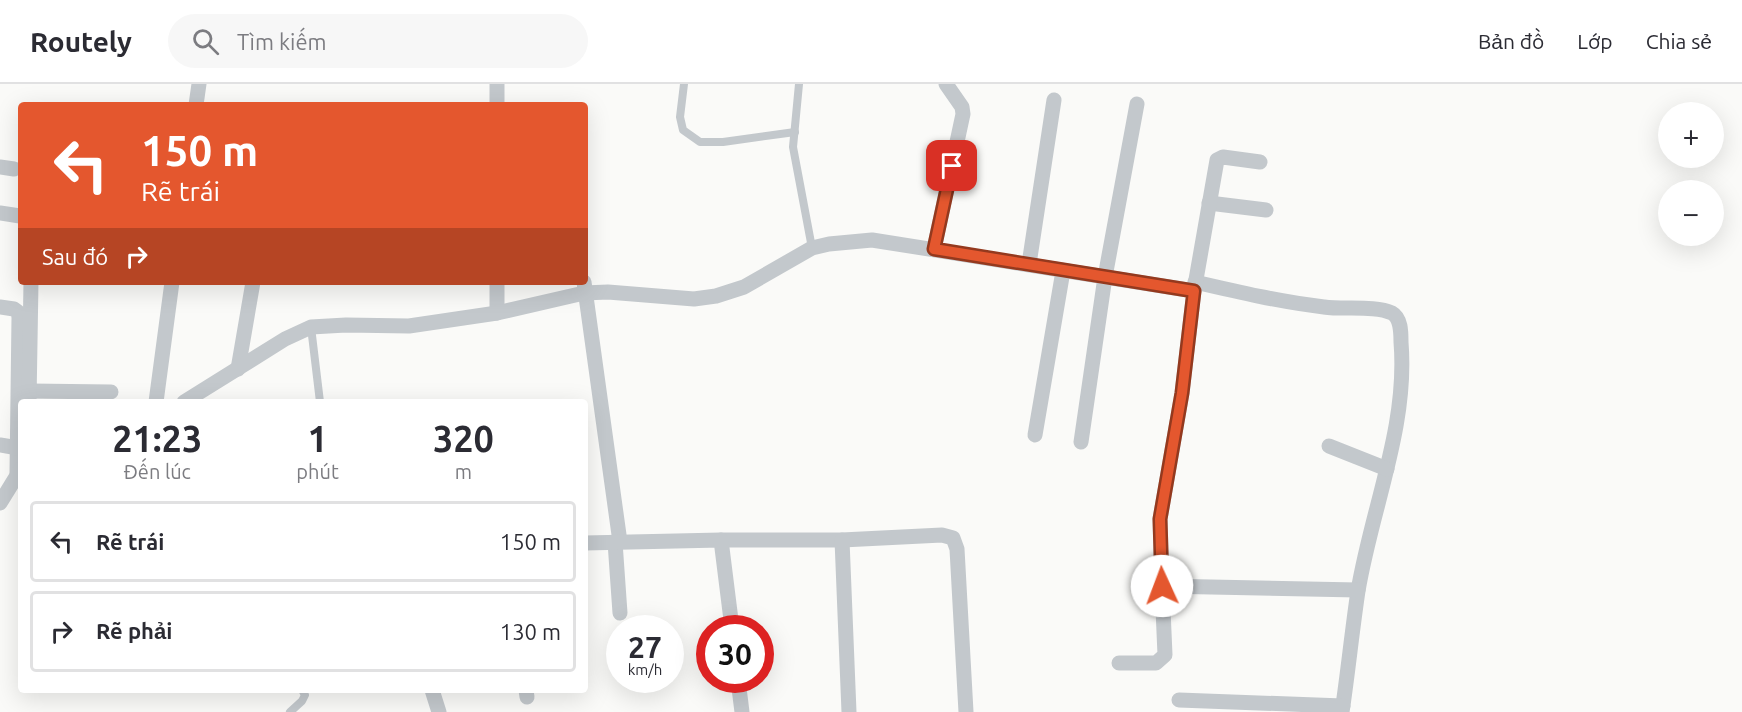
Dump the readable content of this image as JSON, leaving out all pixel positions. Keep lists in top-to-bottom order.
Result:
{
  "page": {
    "header": "Routely",
    "search": "Tìm kiếm",
    "nav": ["Bản đồ", "Lớp", "Chia sẻ"],
    "map_buttons": ["+", "−"],
    "turn": ["150 m", "Rẽ trái"],
    "then": "Sau đó",
    "eta": [
      "21:23",
      "Đến lúc",
      "1",
      "phút",
      "320",
      "m"
    ],
    "list": [
      {
        "name": "Rẽ trái",
        "value": "150 m"
      },
      {
        "name": "Rẽ phải",
        "value": "130 m"
      }
    ],
    "speed": "27 km/h",
    "limit": "30"
  }
}
